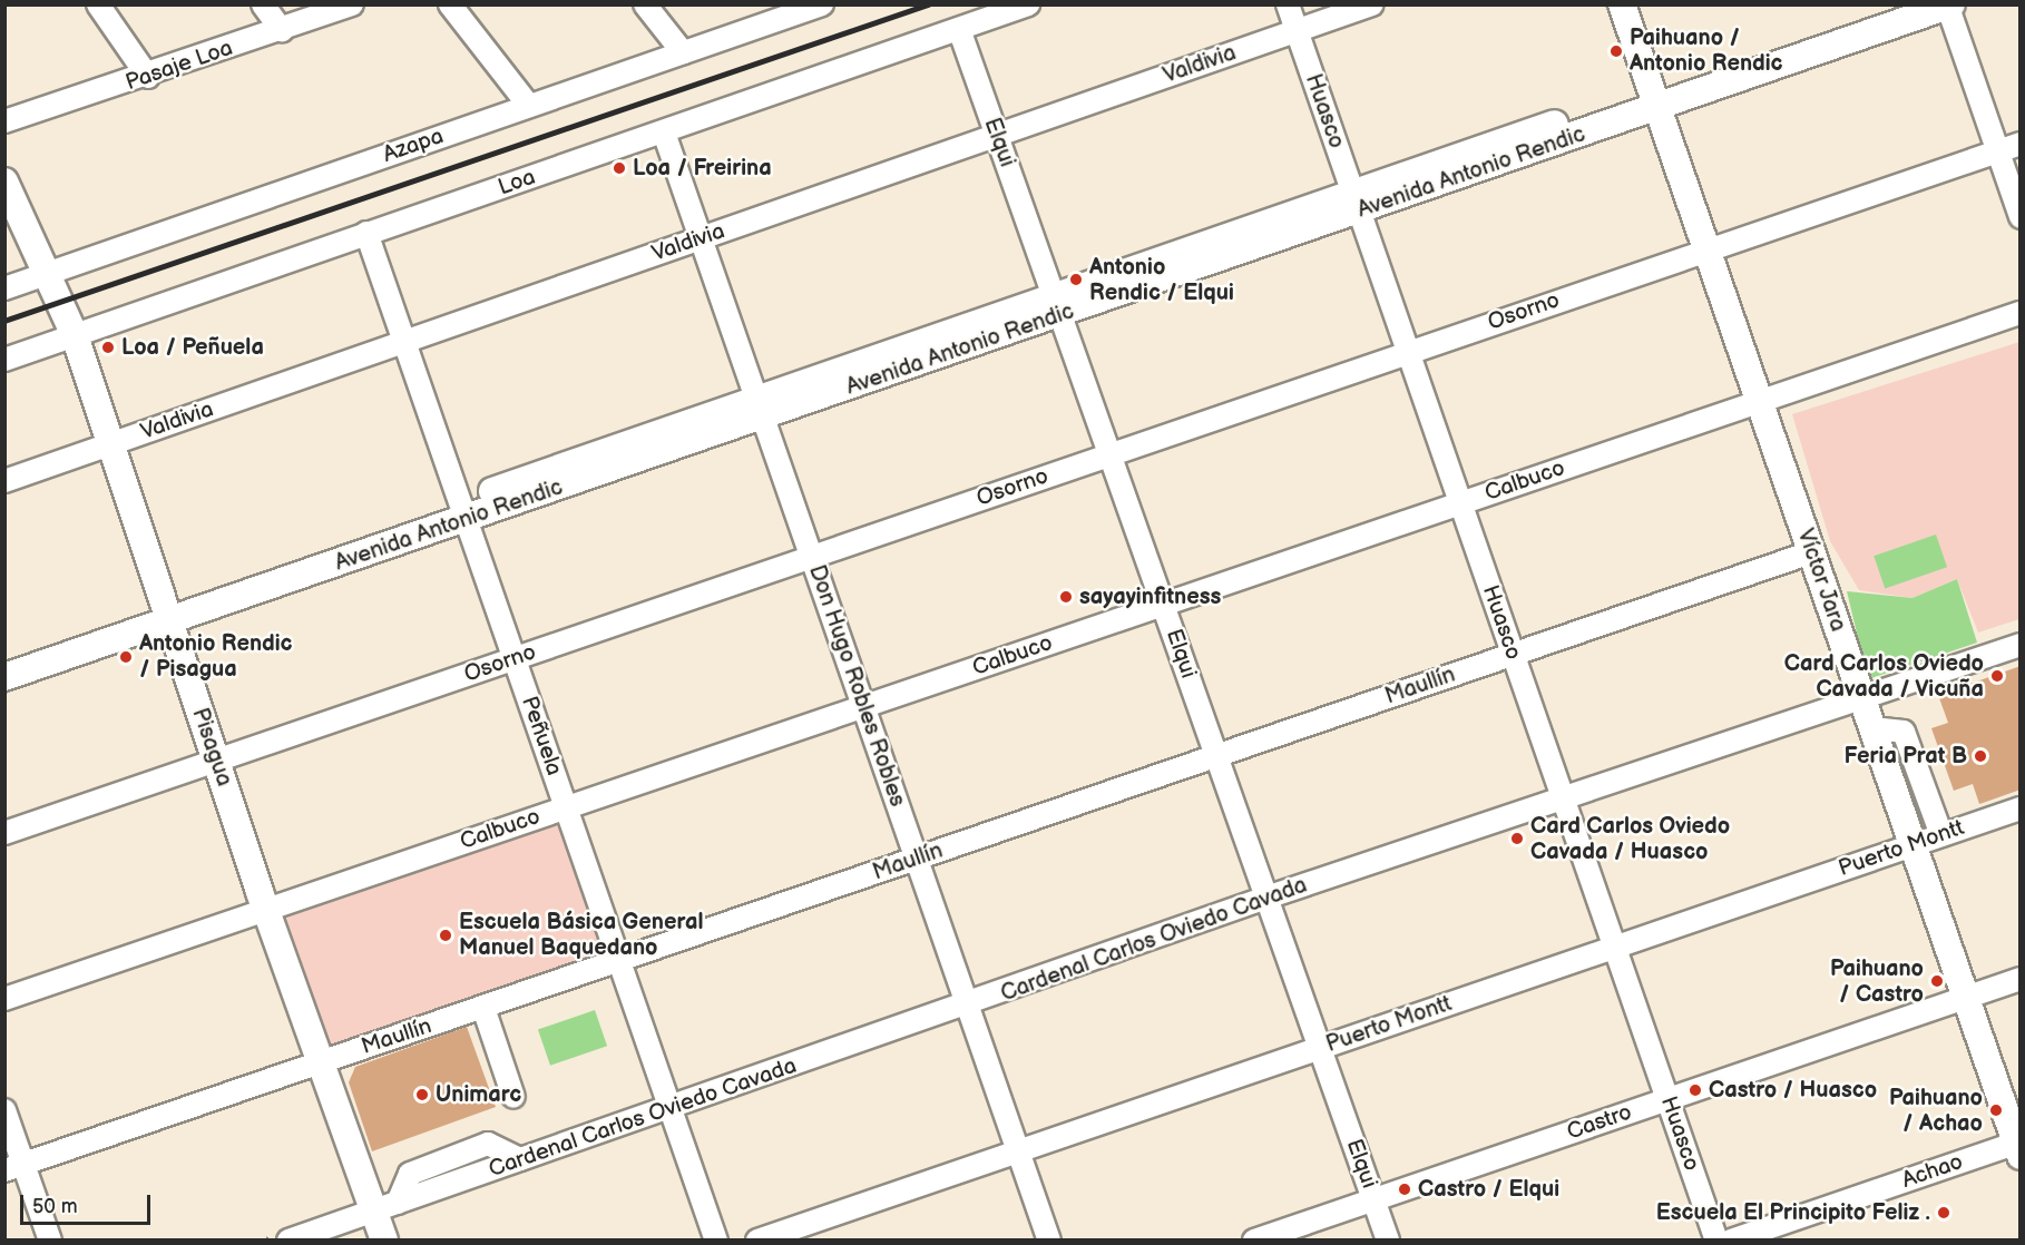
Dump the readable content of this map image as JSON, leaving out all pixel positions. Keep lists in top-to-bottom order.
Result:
{
  "streets": {
    "main road": ["Avenida Antonio Rendic", "Víctor Jara", "Pisagua"],
    "street": [
      "Valdivia",
      "Pasaje Loa",
      "Huasco",
      "Elqui",
      "Azapa",
      "Loa",
      "Osorno",
      "Calbuco",
      "Don Hugo Robles Robles",
      "Maullín",
      "Peñuela",
      "Puerto Montt",
      "Cardenal Carlos Oviedo Cavada",
      "Castro",
      "Achao"
    ]
  },
  "crossings": [
    ["Valdivia", "Huasco"],
    ["Valdivia", "Elqui"],
    ["Valdivia", "Don Hugo Robles Robles"],
    ["Valdivia", "Peñuela"],
    ["Valdivia", "Pisagua"],
    ["Huasco", "Avenida Antonio Rendic"],
    ["Huasco", "Osorno"],
    ["Huasco", "Calbuco"],
    ["Huasco", "Maullín"],
    ["Huasco", "Puerto Montt"],
    ["Huasco", "Cardenal Carlos Oviedo Cavada"],
    ["Huasco", "Castro"],
    ["Elqui", "Avenida Antonio Rendic"],
    ["Elqui", "Loa"],
    ["Elqui", "Osorno"],
    ["Elqui", "Calbuco"],
    ["Elqui", "Maullín"],
    ["Elqui", "Puerto Montt"],
    ["Elqui", "Cardenal Carlos Oviedo Cavada"],
    ["Elqui", "Castro"],
    ["Azapa", "Pisagua"],
    ["Avenida Antonio Rendic", "Víctor Jara"],
    ["Avenida Antonio Rendic", "Don Hugo Robles Robles"],
    ["Avenida Antonio Rendic", "Peñuela"],
    ["Avenida Antonio Rendic", "Pisagua"],
    ["Loa", "Don Hugo Robles Robles"],
    ["Loa", "Peñuela"],
    ["Loa", "Pisagua"],
    ["Osorno", "Víctor Jara"],
    ["Osorno", "Don Hugo Robles Robles"],
    ["Osorno", "Peñuela"],
    ["Osorno", "Pisagua"],
    ["Calbuco", "Víctor Jara"],
    ["Calbuco", "Don Hugo Robles Robles"],
    ["Calbuco", "Peñuela"],
    ["Calbuco", "Pisagua"],
    ["Víctor Jara", "Maullín"],
    ["Víctor Jara", "Puerto Montt"],
    ["Víctor Jara", "Cardenal Carlos Oviedo Cavada"],
    ["Víctor Jara", "Castro"],
    ["Víctor Jara", "Achao"],
    ["Don Hugo Robles Robles", "Maullín"],
    ["Don Hugo Robles Robles", "Puerto Montt"],
    ["Don Hugo Robles Robles", "Cardenal Carlos Oviedo Cavada"],
    ["Maullín", "Peñuela"],
    ["Maullín", "Pisagua"],
    ["Peñuela", "Cardenal Carlos Oviedo Cavada"],
    ["Pisagua", "Cardenal Carlos Oviedo Cavada"]
  ],
  "places": [
    "Paihuano / Antonio Rendic",
    "Loa / Freirina",
    "Antonio Rendic / Elqui",
    "Loa / Peñuela",
    "sayayinfitness",
    "Antonio Rendic / Pisagua",
    "Card Carlos Oviedo Cavada / Vicuña",
    "Feria Prat B",
    "Card Carlos Oviedo Cavada / Huasco",
    "Escuela Básica General Manuel Baquedano",
    "Paihuano / Castro",
    "Castro / Huasco",
    "Unimarc",
    "Paihuano / Achao",
    "Castro / Elqui",
    "Escuela El Principito Feliz ."
  ],
  "scale_bar": "50 m"
}
